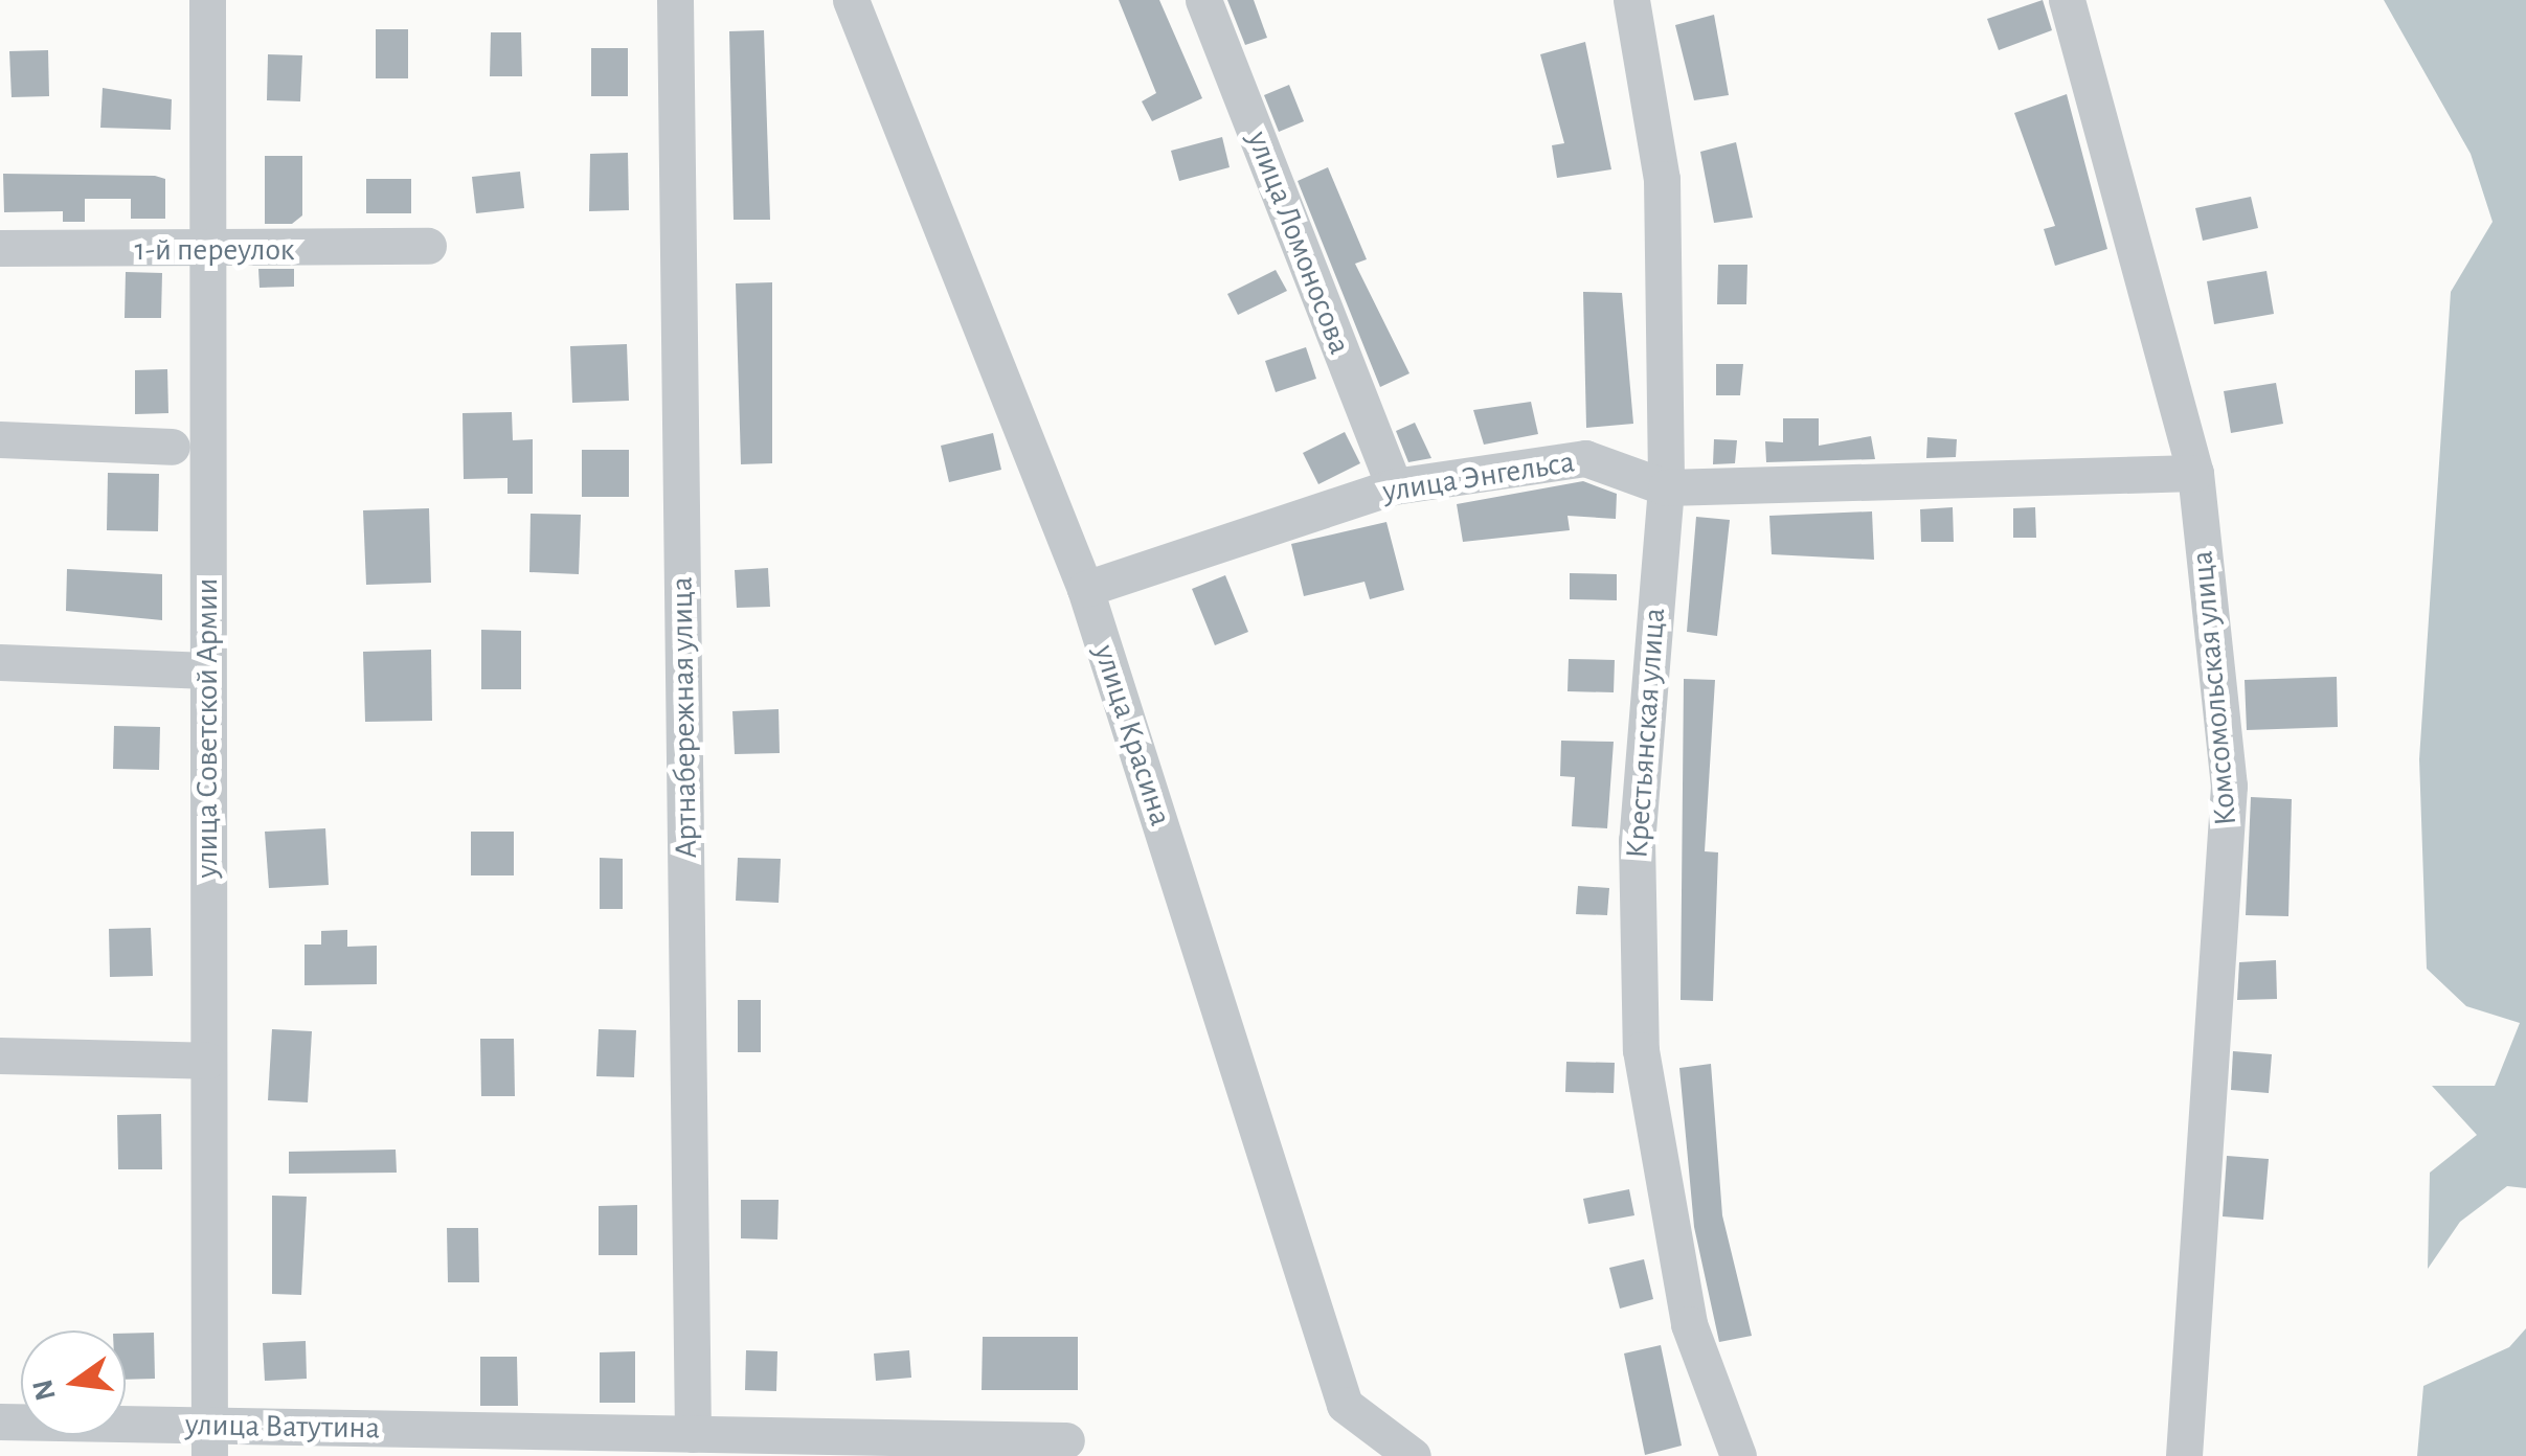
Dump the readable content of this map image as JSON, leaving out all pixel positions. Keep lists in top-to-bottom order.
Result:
{
  "streets": {
    "street": [
      "улица Ломоносова",
      "1-й переулок",
      "улица Энгельса",
      "Комсомольская улица",
      "Артнабережная улица",
      "улица Советской Армии",
      "Крестьянская улица",
      "улица Красина",
      "улица Ватутина"
    ]
  },
  "crossings": [
    ["улица Ломоносова", "улица Энгельса"],
    ["1-й переулок", "улица Советской Армии"],
    ["улица Энгельса", "Комсомольская улица"],
    ["улица Энгельса", "Крестьянская улица"],
    ["улица Энгельса", "улица Красина"],
    ["Артнабережная улица", "улица Ватутина"],
    ["улица Советской Армии", "улица Ватутина"]
  ],
  "north": "left"
}
